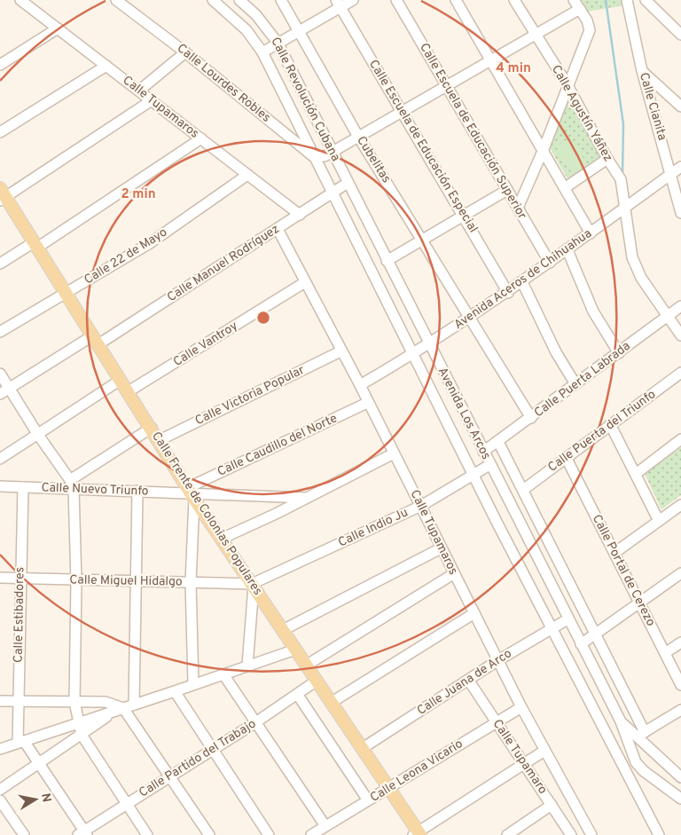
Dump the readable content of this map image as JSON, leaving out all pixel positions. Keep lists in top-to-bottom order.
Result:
{
  "streets": {
    "main road": ["Calle Frente de Colonias Populares"],
    "street": [
      "Calle Lourdes Robles",
      "Calle Revolución Cubana",
      "Calle Cianita",
      "Calle Tupamaros",
      "Calle Agustín Yáñez",
      "Calle Escuela de Educación Superior",
      "Calle Escuela de Educación Especial",
      "Cubelitas",
      "Calle 22 de Mayo",
      "Calle Manuel Rodríguez",
      "Avenida Aceros de Chihuahua",
      "Calle Vantroy",
      "Calle Puerta Labrada",
      "Calle Victoria Popular",
      "Avenida Los Arcos",
      "Calle Puerta del Triunfo",
      "Calle Caudillo del Norte",
      "Calle Nuevo Triunfo",
      "Calle Indio Ju",
      "Calle Portal de Cerezo",
      "Calle Miguel Hidalgo",
      "Calle Estibadores",
      "Calle Juana de Arco",
      "Calle Tupamaro",
      "Calle Partido del Trabajo",
      "Calle Leona Vicario"
    ]
  },
  "crossings": [
    ["Calle Revolución Cubana", "Calle Manuel Rodríguez"],
    ["Calle Revolución Cubana", "Avenida Los Arcos"],
    ["Calle Cianita", "Avenida Aceros de Chihuahua"],
    ["Calle Tupamaros", "Calle 22 de Mayo"],
    ["Calle Tupamaros", "Calle Manuel Rodríguez"],
    ["Calle Tupamaros", "Avenida Aceros de Chihuahua"],
    ["Calle Tupamaros", "Calle Vantroy"],
    ["Calle Tupamaros", "Calle Victoria Popular"],
    ["Calle Tupamaros", "Calle Caudillo del Norte"],
    ["Calle Tupamaros", "Calle Indio Ju"],
    ["Calle Tupamaros", "Calle Juana de Arco"],
    ["Calle Tupamaros", "Calle Leona Vicario"],
    ["Calle Agustín Yáñez", "Avenida Aceros de Chihuahua"],
    ["Calle Agustín Yáñez", "Calle Puerta Labrada"],
    ["Calle Escuela de Educación Superior", "Avenida Aceros de Chihuahua"],
    ["Calle Escuela de Educación Especial", "Avenida Aceros de Chihuahua"],
    ["Cubelitas", "Avenida Aceros de Chihuahua"],
    ["Cubelitas", "Calle Puerta Labrada"],
    ["Calle 22 de Mayo", "Calle Frente de Colonias Populares"],
    ["Calle Manuel Rodríguez", "Avenida Los Arcos"],
    ["Calle Manuel Rodríguez", "Calle Frente de Colonias Populares"],
    ["Avenida Aceros de Chihuahua", "Avenida Los Arcos"],
    ["Calle Vantroy", "Calle Frente de Colonias Populares"],
    ["Calle Puerta Labrada", "Avenida Los Arcos"],
    ["Calle Victoria Popular", "Calle Frente de Colonias Populares"],
    ["Avenida Los Arcos", "Calle Puerta del Triunfo"],
    ["Avenida Los Arcos", "Calle Indio Ju"],
    ["Avenida Los Arcos", "Calle Juana de Arco"],
    ["Calle Puerta del Triunfo", "Calle Portal de Cerezo"],
    ["Calle Caudillo del Norte", "Calle Nuevo Triunfo"],
    ["Calle Caudillo del Norte", "Calle Frente de Colonias Populares"],
    ["Calle Nuevo Triunfo", "Calle Frente de Colonias Populares"],
    ["Calle Nuevo Triunfo", "Calle Estibadores"],
    ["Calle Frente de Colonias Populares", "Calle Indio Ju"],
    ["Calle Frente de Colonias Populares", "Calle Miguel Hidalgo"],
    ["Calle Frente de Colonias Populares", "Calle Juana de Arco"],
    ["Calle Frente de Colonias Populares", "Calle Partido del Trabajo"],
    ["Calle Frente de Colonias Populares", "Calle Leona Vicario"],
    ["Calle Indio Ju", "Calle Miguel Hidalgo"],
    ["Calle Miguel Hidalgo", "Calle Estibadores"],
    ["Calle Juana de Arco", "Calle Tupamaro"],
    ["Calle Tupamaro", "Calle Leona Vicario"]
  ],
  "north": "right",
  "rings": ["4 min", "2 min"]
}
